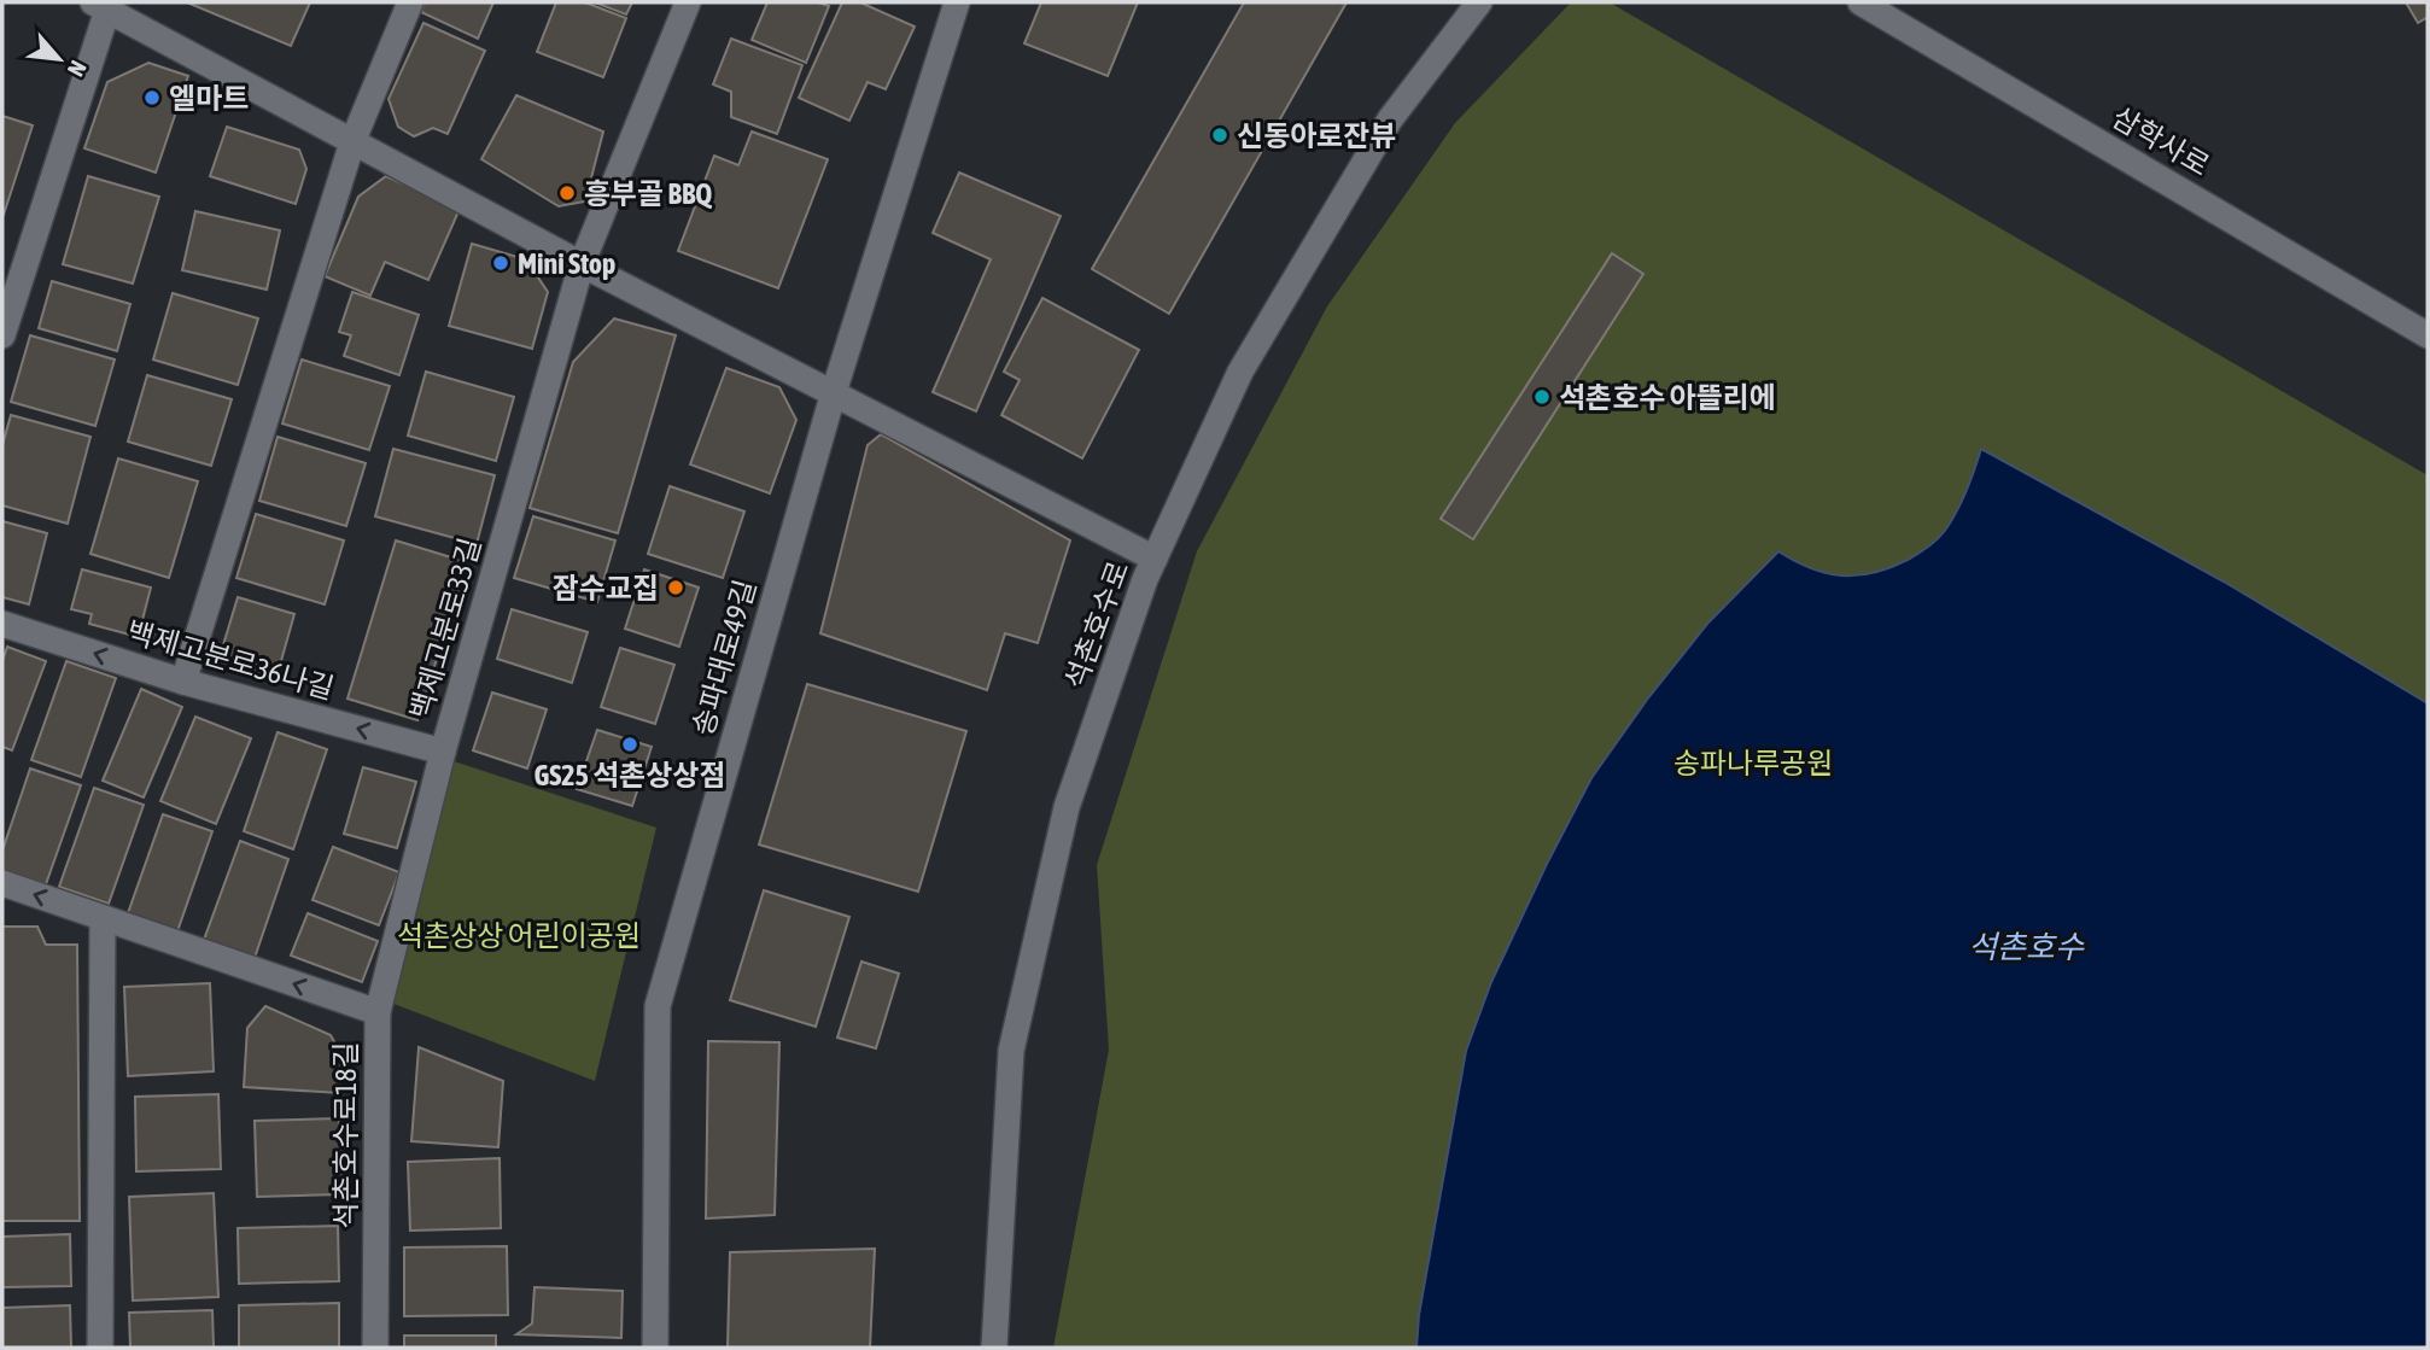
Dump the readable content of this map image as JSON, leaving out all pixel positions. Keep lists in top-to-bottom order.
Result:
{
  "streets": {
    "street": [
      "삼학사로",
      "석촌호수로",
      "백제고분로33길",
      "송파대로49길",
      "백제고분로36나길",
      "석촌호수로18길"
    ]
  },
  "crossings": [
    ["백제고분로33길", "백제고분로36나길"],
    ["백제고분로33길", "석촌호수로18길"]
  ],
  "one_way": ["백제고분로36나길", "석촌호수로18길"],
  "water": ["석촌호수"],
  "parks": ["송파나루공원", "석촌상상 어린이공원"],
  "places": [
    "엘마트",
    "신동아로잔뷰",
    "흥부골 BBQ",
    "Mini Stop",
    "석촌호수 아뜰리에",
    "잠수교집",
    "GS25 석촌상상점"
  ],
  "north": "bottom right"
}
